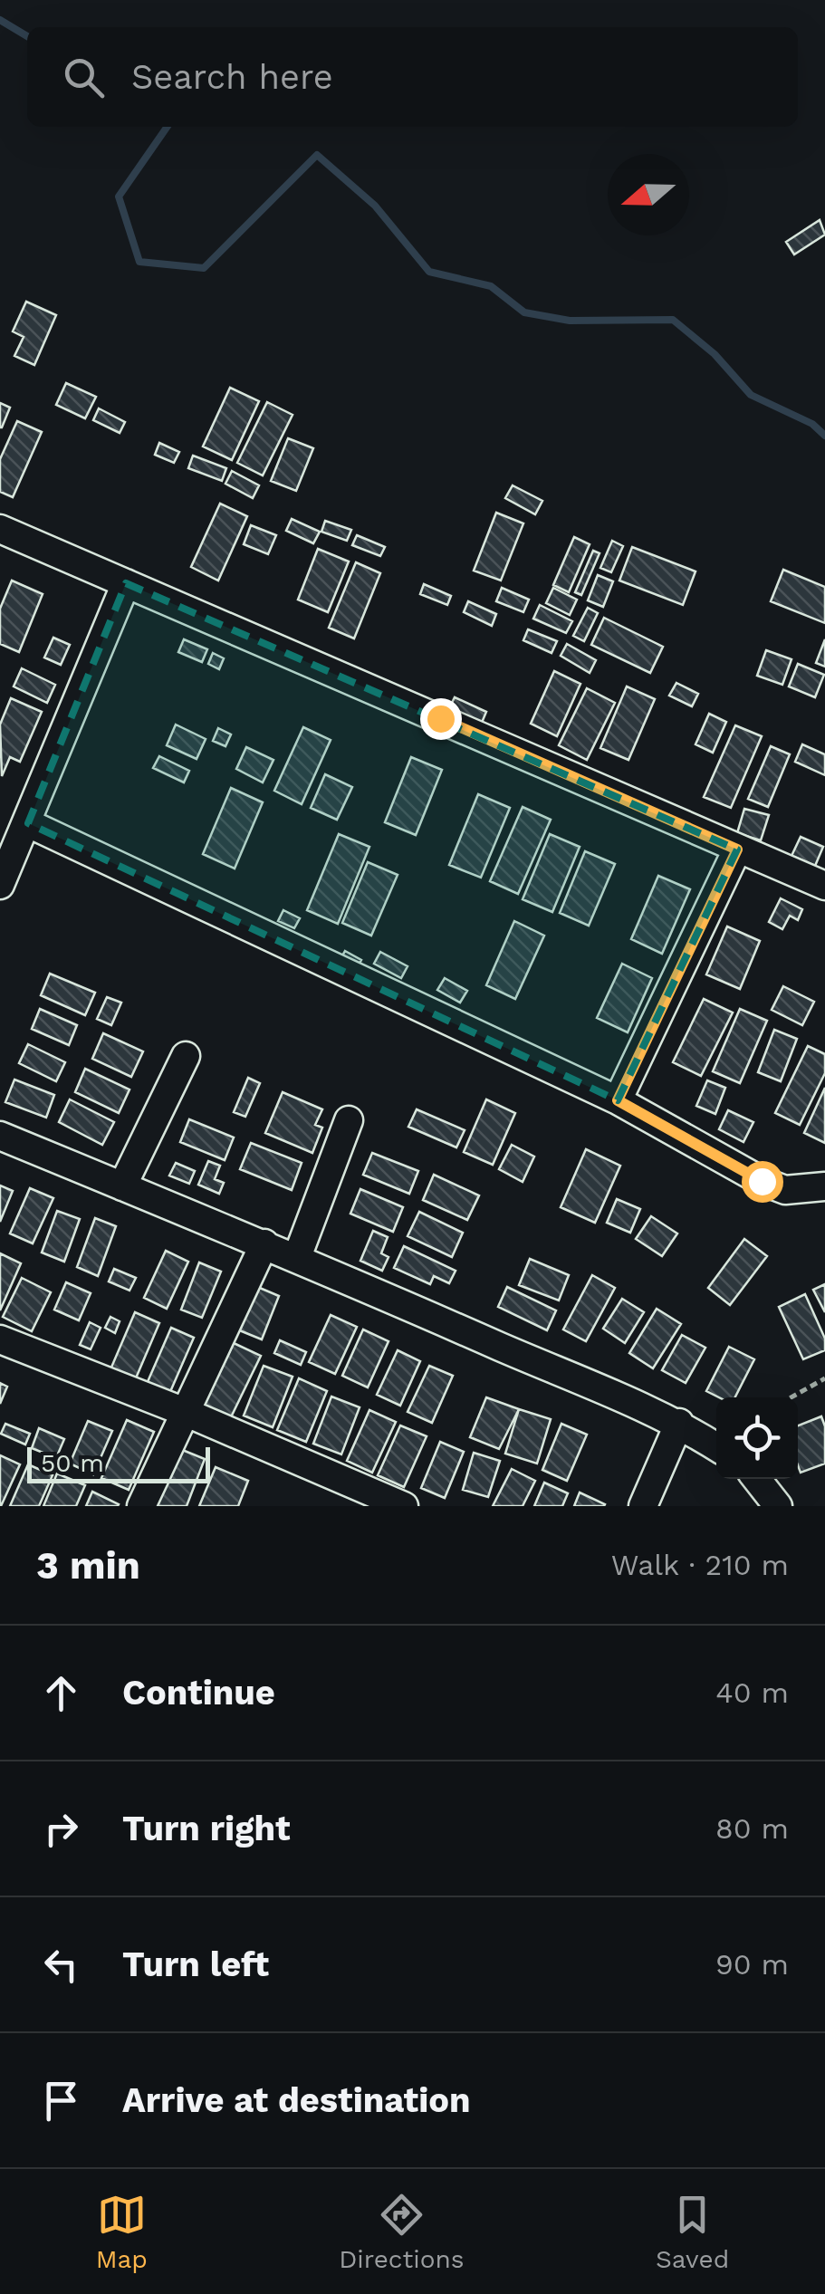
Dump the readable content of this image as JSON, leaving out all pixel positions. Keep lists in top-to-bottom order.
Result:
{
  "scale_bar": "50 m",
  "north": "left",
  "page": {
    "search": "Search here",
    "scale": "50 m",
    "heading": ["3 min", "Walk · 210 m"],
    "list": [
      ["Continue", "40 m"],
      ["Turn right", "80 m"],
      ["Turn left", "90 m"],
      "Arrive at destination"
    ],
    "nav": ["Map", "Directions", "Saved"]
  }
}
